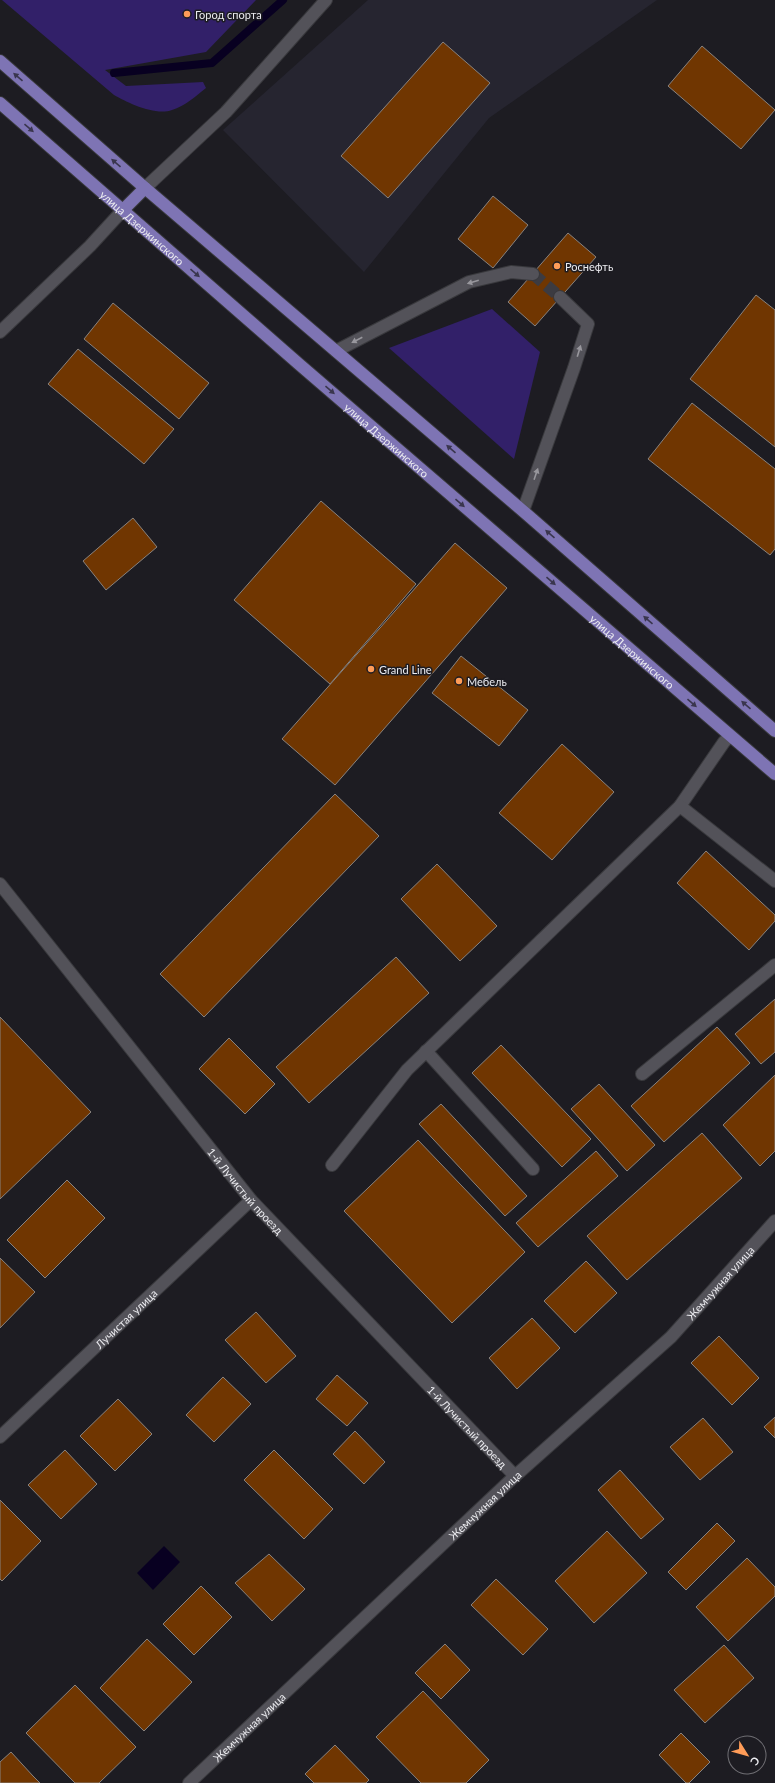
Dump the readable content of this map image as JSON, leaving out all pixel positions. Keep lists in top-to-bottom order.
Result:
{
  "streets": {
    "main road": ["улица Дзержинского"],
    "street": ["1-й Лучистый проезд", "Жемчужная улица", "Лучистая улица"]
  },
  "crossings": [
    ["1-й Лучистый проезд", "Жемчужная улица"],
    ["1-й Лучистый проезд", "Лучистая улица"]
  ],
  "places": [
    "Город спорта",
    "Роснефть",
    "Grand Line",
    "Мебель"
  ],
  "north": "bottom right"
}
